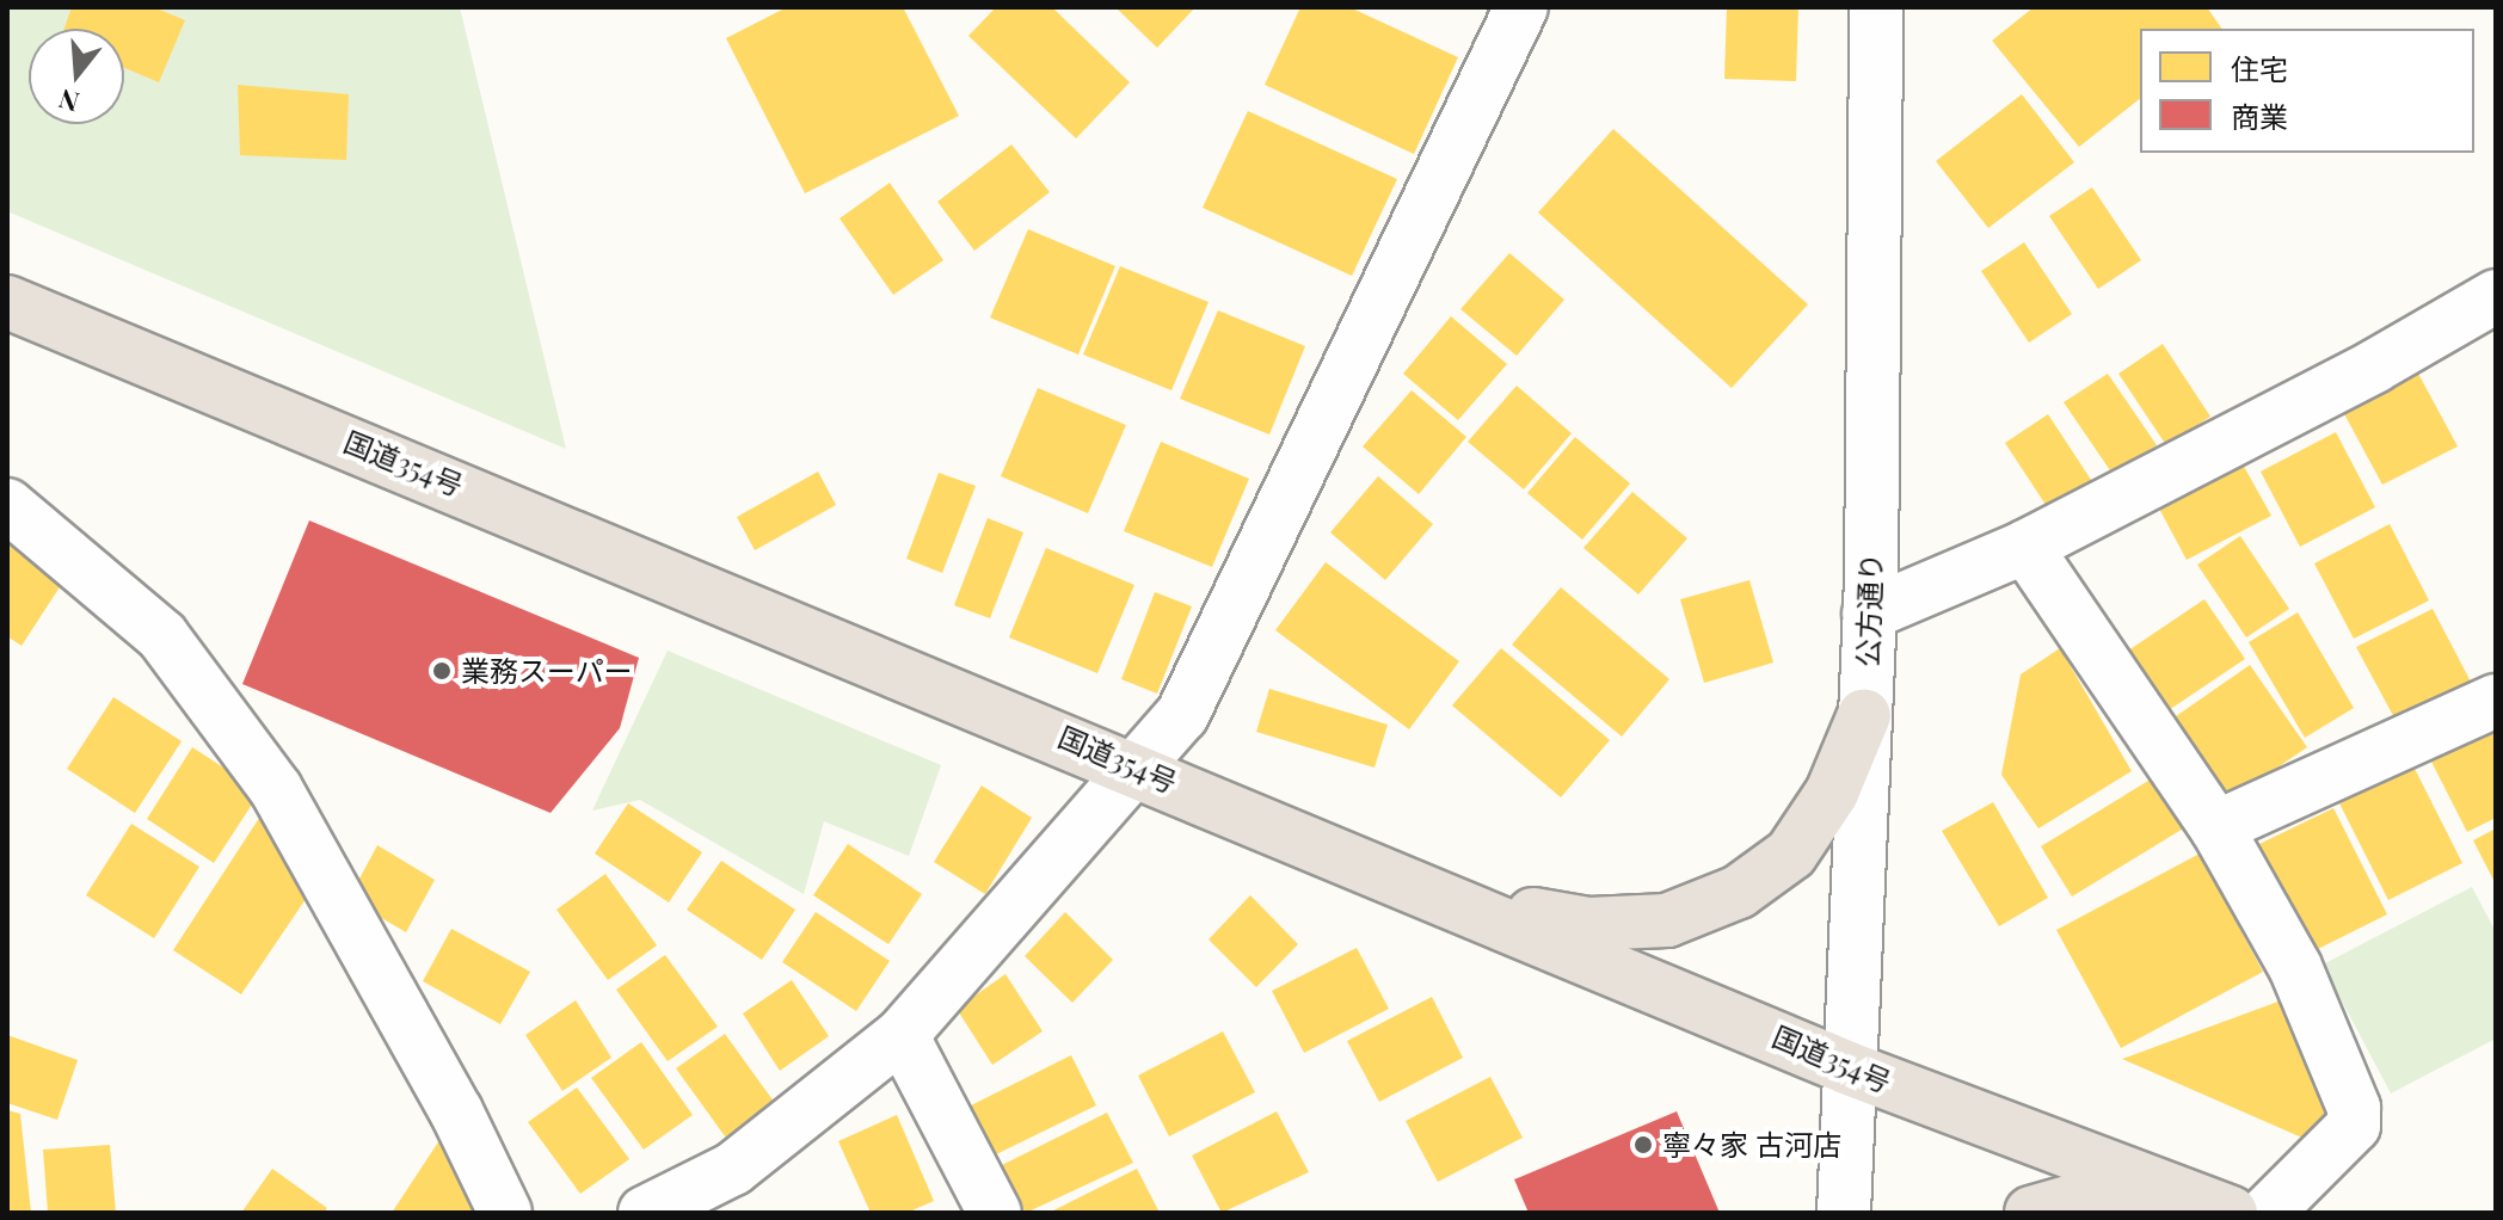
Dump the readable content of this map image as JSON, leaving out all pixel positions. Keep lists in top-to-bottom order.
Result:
{
  "streets": {
    "highway": ["国道354号"],
    "street": ["公方通り"]
  },
  "crossings": [
    ["国道354号", "公方通り"]
  ],
  "places": ["業務スーパー", "寧々家 古河店"],
  "legend": ["住宅", "商業"],
  "north": "bottom"
}
